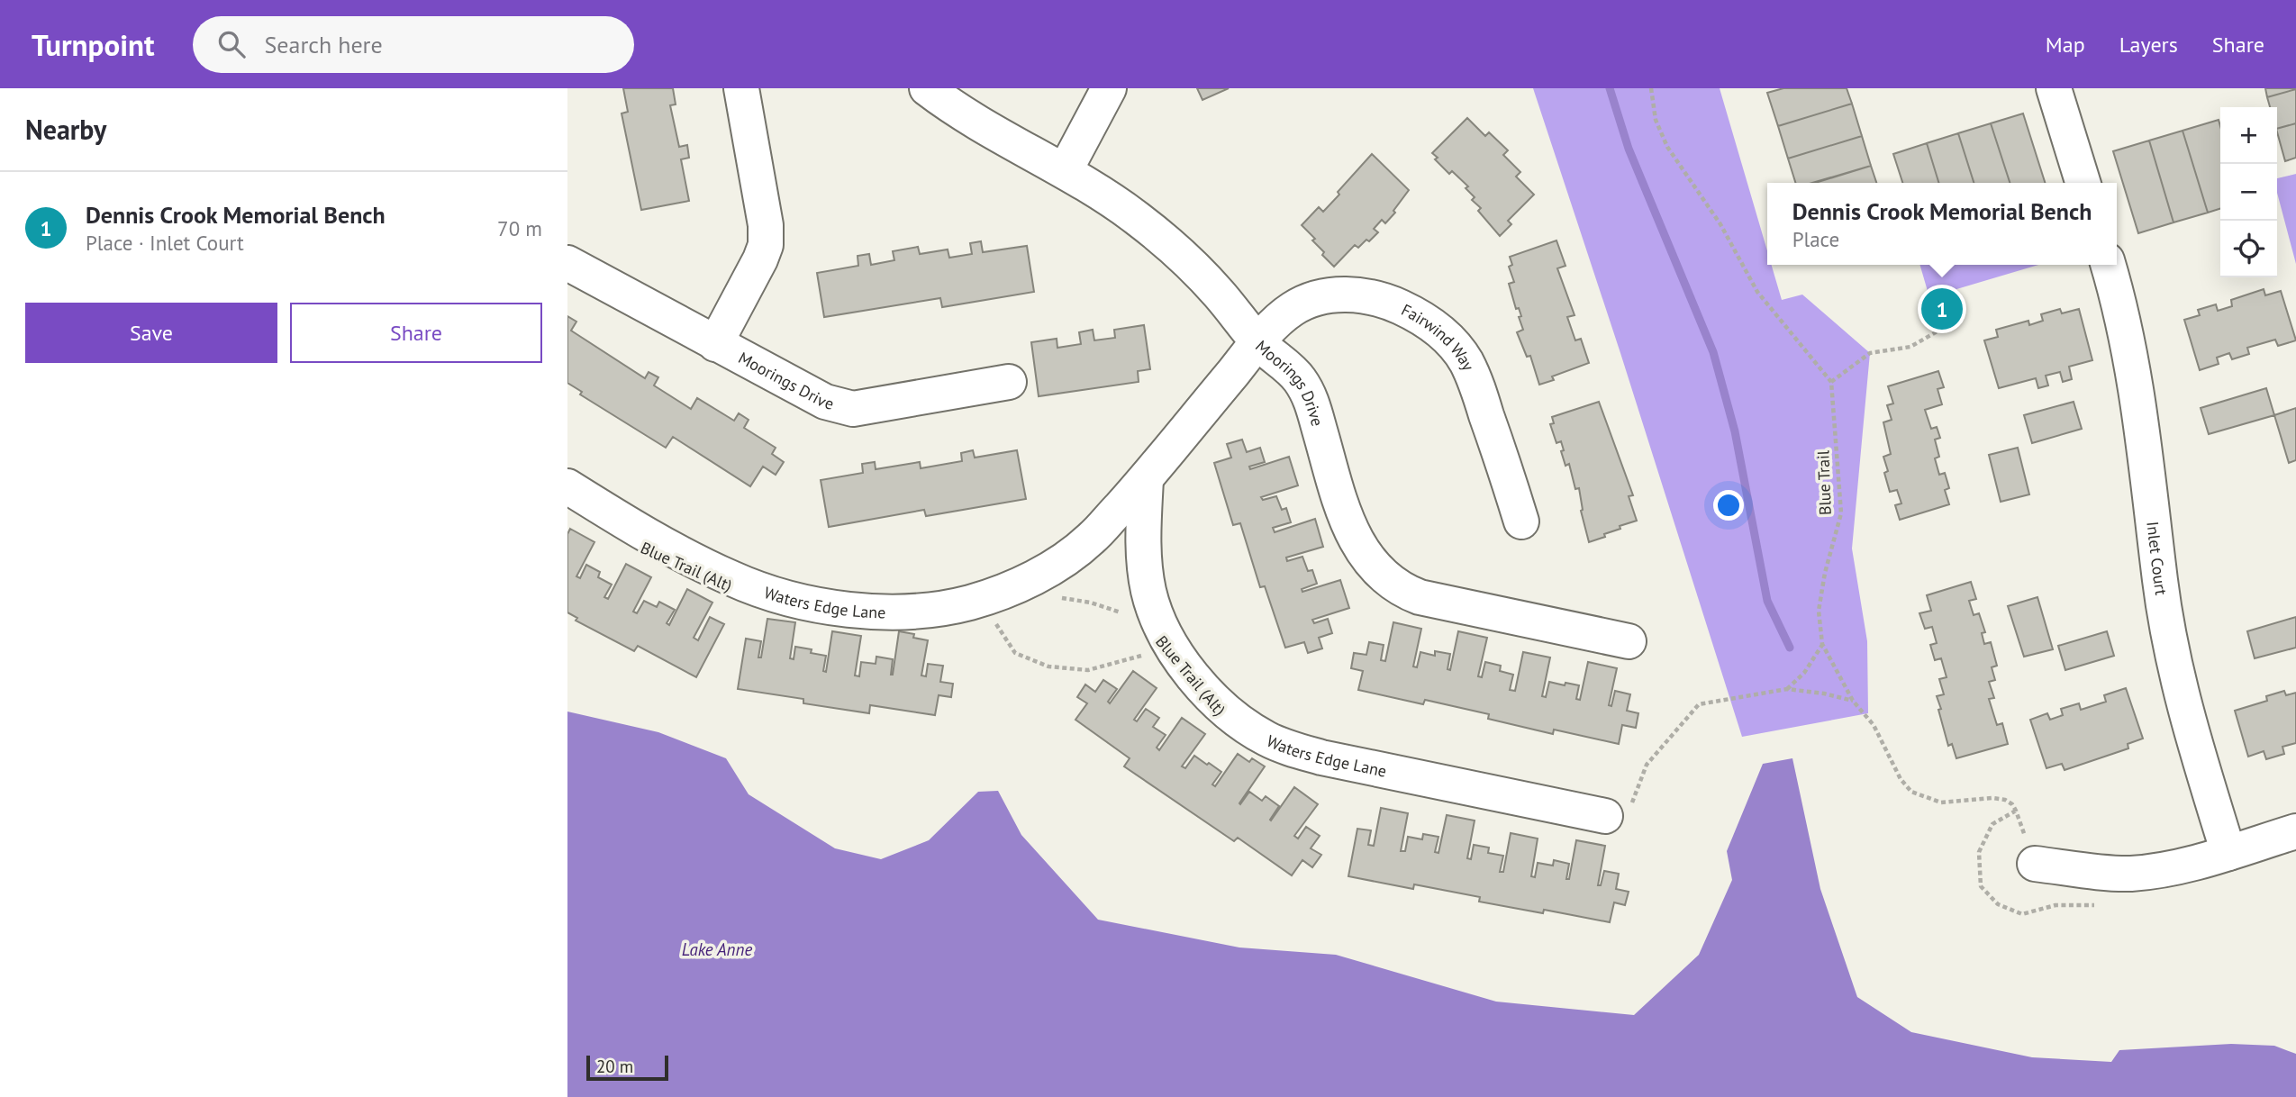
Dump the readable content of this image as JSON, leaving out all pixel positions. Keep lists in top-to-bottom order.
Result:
{
  "streets": {
    "street": [
      "Fairwind Way",
      "Moorings Drive",
      "Inlet Court",
      "Waters Edge Lane"
    ],
    "path": ["Blue Trail"]
  },
  "crossings": [
    ["Fairwind Way", "Moorings Drive"],
    ["Fairwind Way", "Waters Edge Lane"],
    ["Moorings Drive", "Waters Edge Lane"]
  ],
  "water": ["Lake Anne"],
  "scale_bar": "20 m",
  "page": {
    "header": "Turnpoint",
    "search": "Search here",
    "nav": ["Map", "Layers", "Share"],
    "heading": "Nearby",
    "map_buttons": ["+", "−"],
    "list": [
      {
        "mark": "1",
        "name": "Dennis Crook Memorial Bench",
        "note": "Place · Inlet Court",
        "value": "70 m"
      }
    ],
    "popup": ["Dennis Crook Memorial Bench", "Place"],
    "buttons": ["Save", "Share"],
    "pins": "1",
    "scale": "20 m"
  }
}
